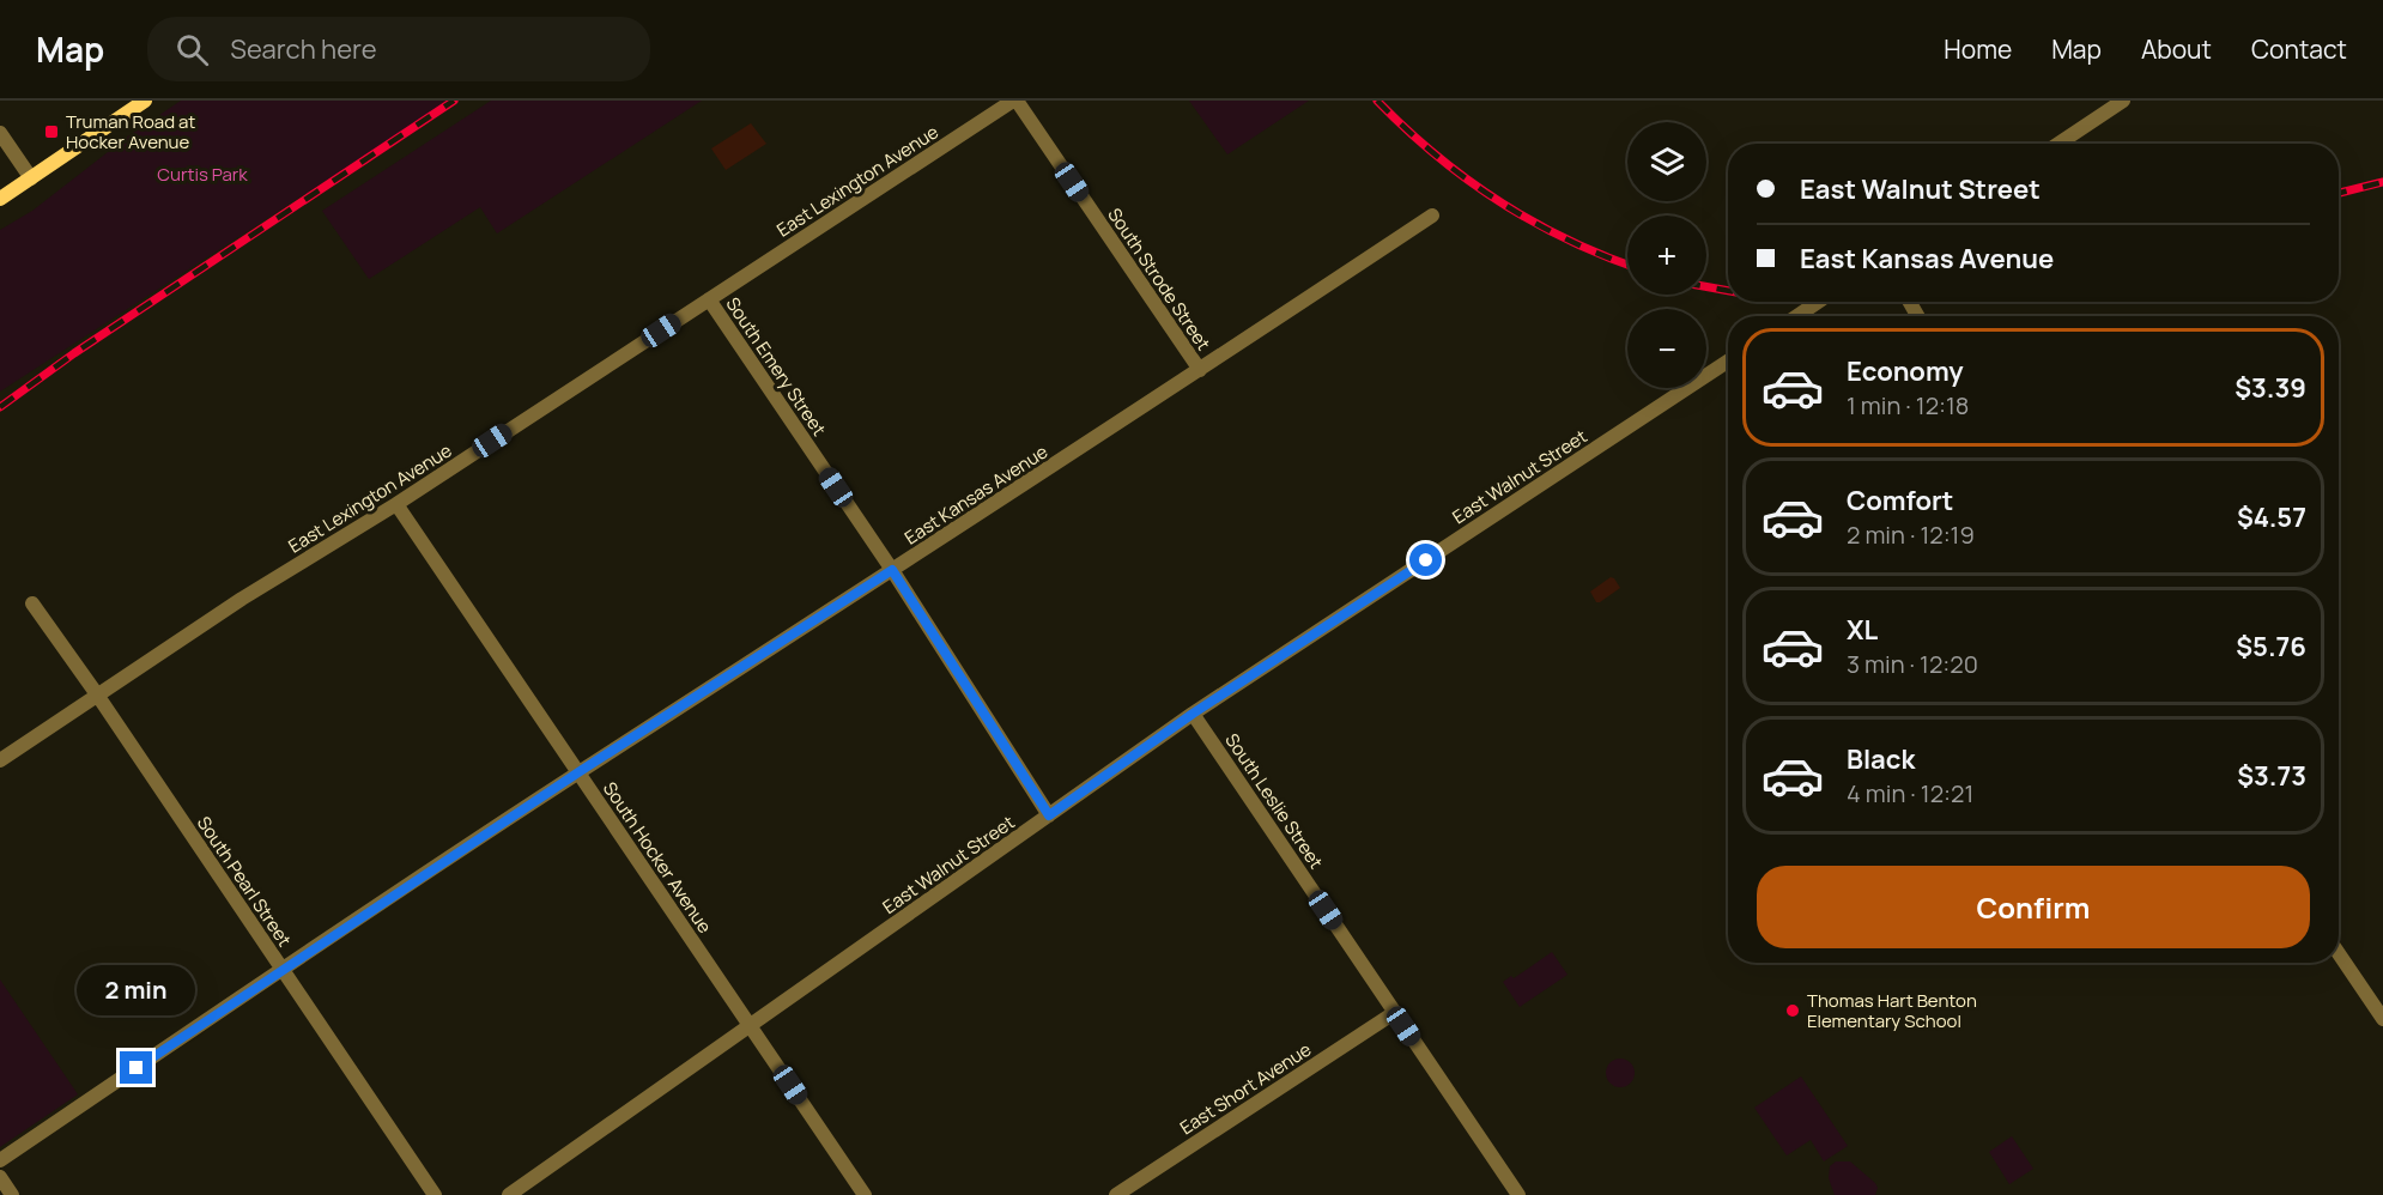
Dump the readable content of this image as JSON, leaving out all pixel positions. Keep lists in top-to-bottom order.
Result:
{
  "streets": {
    "street": [
      "East Lexington Avenue",
      "South Strode Street",
      "South Emery Street",
      "East Walnut Street",
      "East Kansas Avenue",
      "South Leslie Street",
      "South Hocker Avenue",
      "South Pearl Street",
      "East Short Avenue"
    ]
  },
  "crossings": [
    ["East Lexington Avenue", "South Strode Street"],
    ["East Lexington Avenue", "South Emery Street"],
    ["East Lexington Avenue", "South Hocker Avenue"],
    ["East Lexington Avenue", "South Pearl Street"],
    ["South Strode Street", "East Kansas Avenue"],
    ["South Emery Street", "East Walnut Street"],
    ["South Emery Street", "East Kansas Avenue"],
    ["East Walnut Street", "South Leslie Street"],
    ["East Walnut Street", "South Hocker Avenue"],
    ["East Kansas Avenue", "South Hocker Avenue"],
    ["East Kansas Avenue", "South Pearl Street"],
    ["South Leslie Street", "East Short Avenue"]
  ],
  "parks": ["Curtis Park"],
  "places": {
    "transit": ["Truman Road at Hocker Avenue"],
    "other": ["Thomas Hart Benton Elementary School"]
  },
  "page": {
    "header": "Map",
    "search": "Search here",
    "nav": [
      "Home",
      "Map",
      "About",
      "Contact"
    ],
    "map_buttons": ["+", "−"],
    "banner": ["East Walnut Street", "East Kansas Avenue"],
    "list": [
      {
        "name": "Economy",
        "note": "1 min · 12:18",
        "value": "$3.39"
      },
      {
        "name": "Comfort",
        "note": "2 min · 12:19",
        "value": "$4.57"
      },
      {
        "name": "XL",
        "note": "3 min · 12:20",
        "value": "$5.76"
      },
      {
        "name": "Black",
        "note": "4 min · 12:21",
        "value": "$3.73"
      }
    ],
    "buttons": "Confirm",
    "bubble": "2 min"
  }
}
